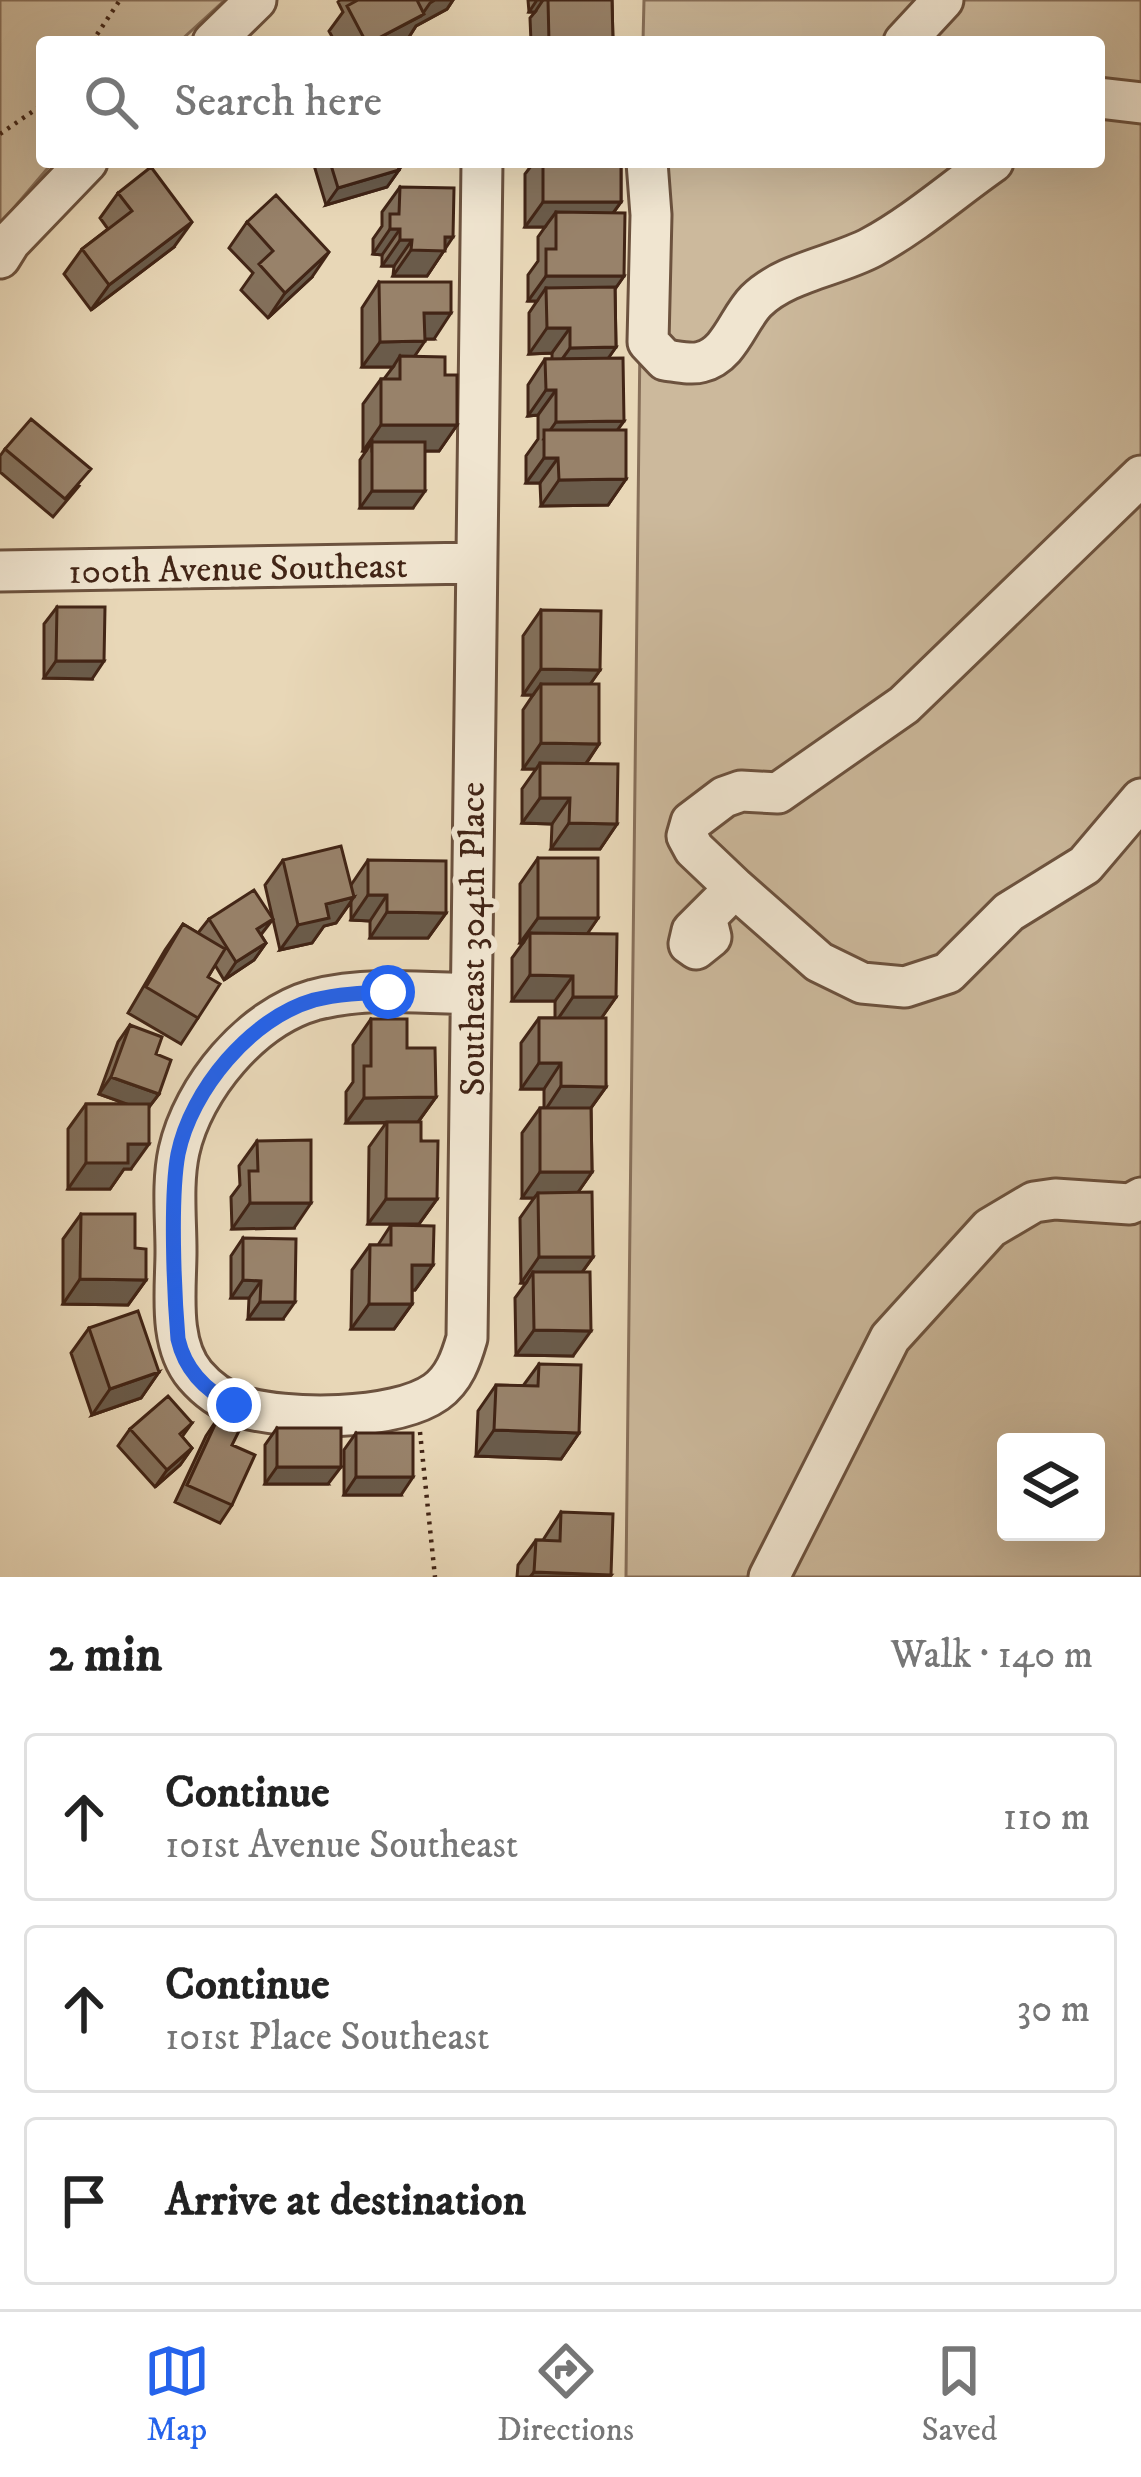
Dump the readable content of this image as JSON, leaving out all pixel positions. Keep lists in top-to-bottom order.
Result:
{
  "streets": {
    "street": ["100th Avenue Southeast", "Southeast 304th Place"]
  },
  "crossings": [
    ["100th Avenue Southeast", "Southeast 304th Place"]
  ],
  "page": {
    "search": "Search here",
    "heading": ["2 min", "Walk · 140 m"],
    "list": [
      ["Continue", "101st Avenue Southeast", "110 m"],
      ["Continue", "101st Place Southeast", "30 m"],
      "Arrive at destination"
    ],
    "nav": ["Map", "Directions", "Saved"]
  }
}
